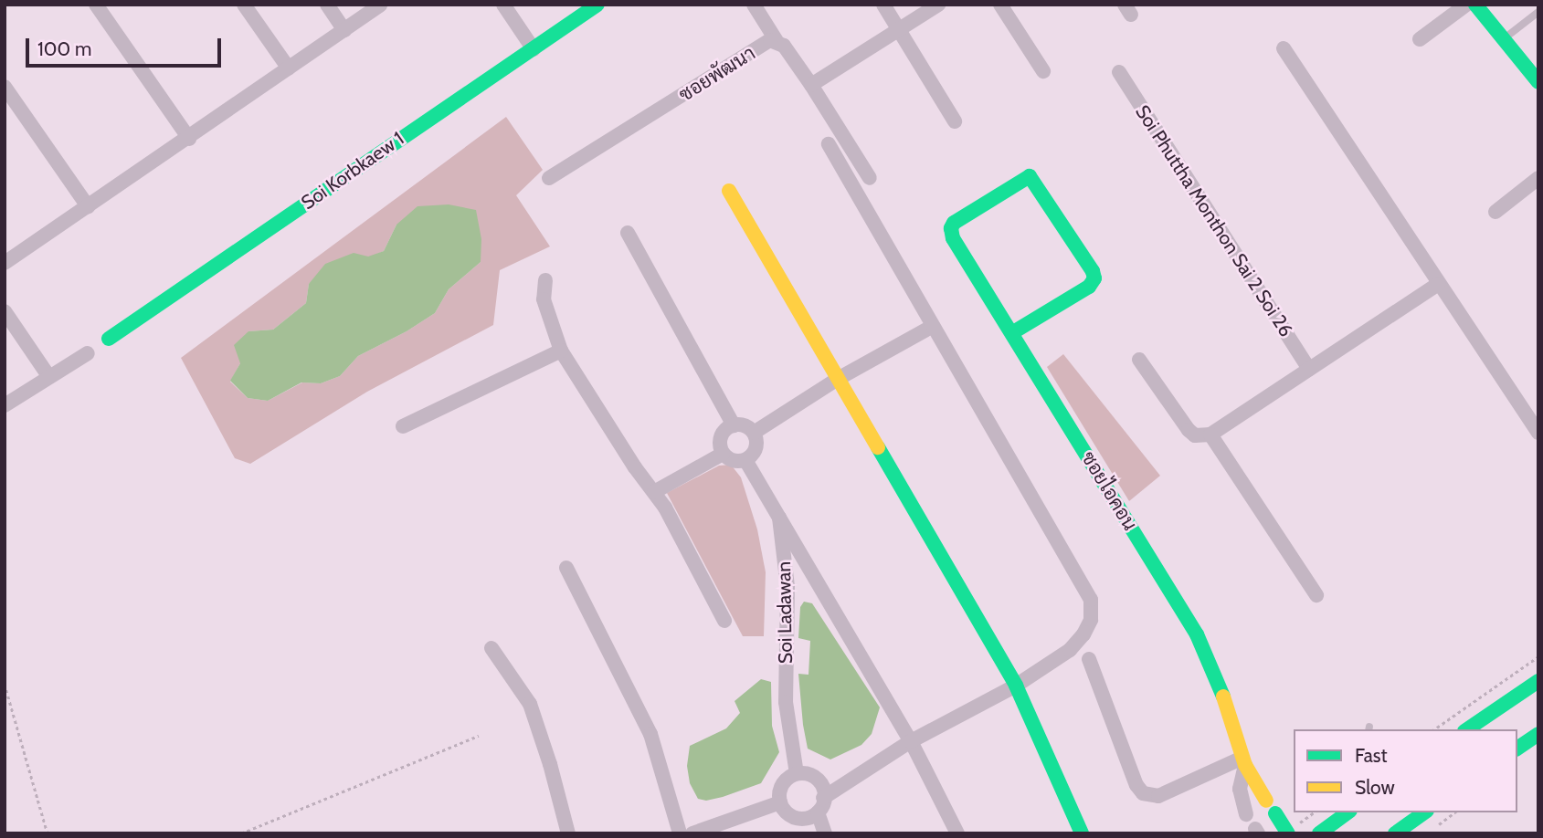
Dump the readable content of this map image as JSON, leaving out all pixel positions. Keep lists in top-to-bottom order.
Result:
{
  "streets": {
    "street": [
      "ซอยพัฒนา",
      "Soi Korbkaew 1",
      "Soi Phuttha Monthon Sai 2 Soi 26",
      "ซอยไอคอน",
      "Soi Ladawan"
    ]
  },
  "legend": ["Fast", "Slow"],
  "scale_bar": "100 m"
}
